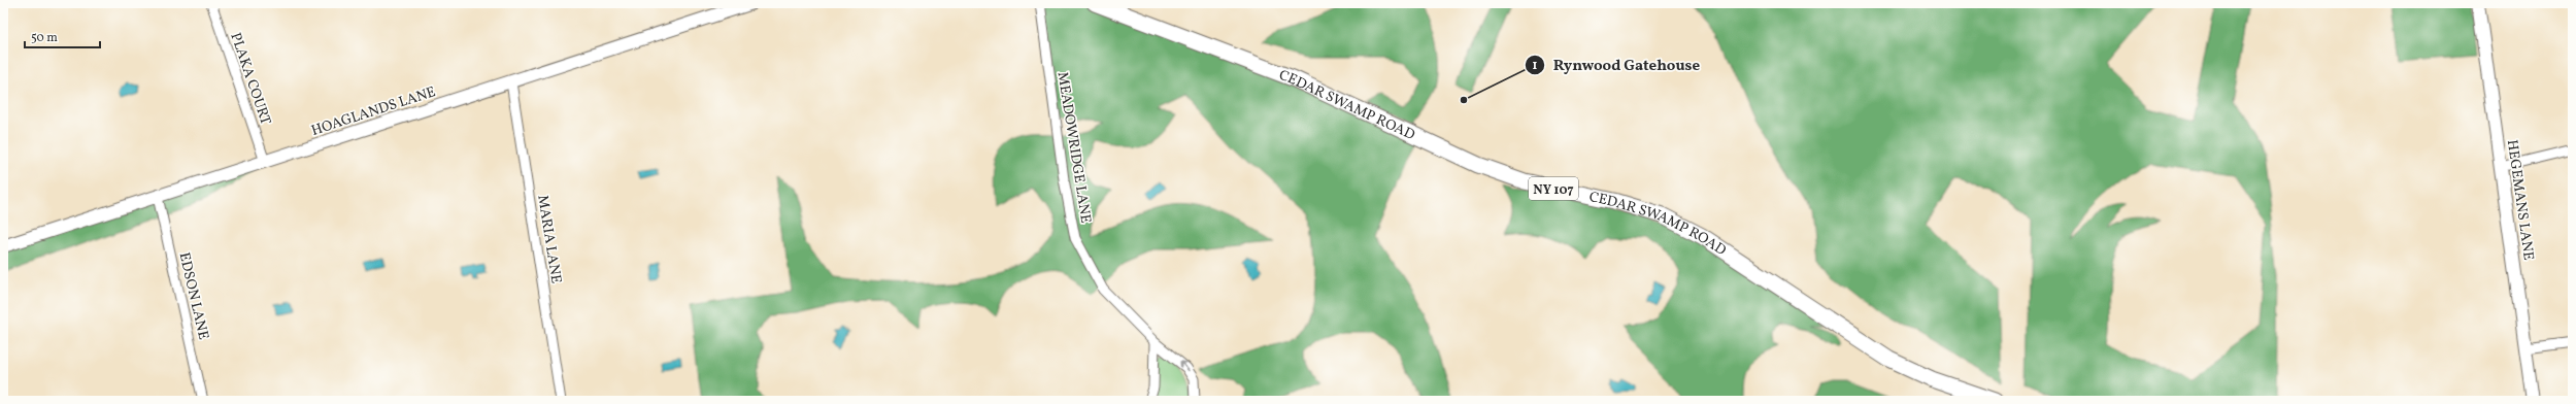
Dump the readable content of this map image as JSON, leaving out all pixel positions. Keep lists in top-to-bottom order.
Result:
{
  "streets": {
    "main road": ["CEDAR SWAMP ROAD", "NY 107"],
    "street": [
      "PLAKA COURT",
      "HOAGLANDS LANE",
      "MEADOWRIDGE LANE",
      "HEGEMANS LANE",
      "MARIA LANE",
      "EDSON LANE"
    ]
  },
  "crossings": [
    ["PLAKA COURT", "HOAGLANDS LANE"],
    ["HOAGLANDS LANE", "MARIA LANE"],
    ["HOAGLANDS LANE", "EDSON LANE"]
  ],
  "places": ["Rynwood Gatehouse"],
  "scale_bar": "50 m"
}
